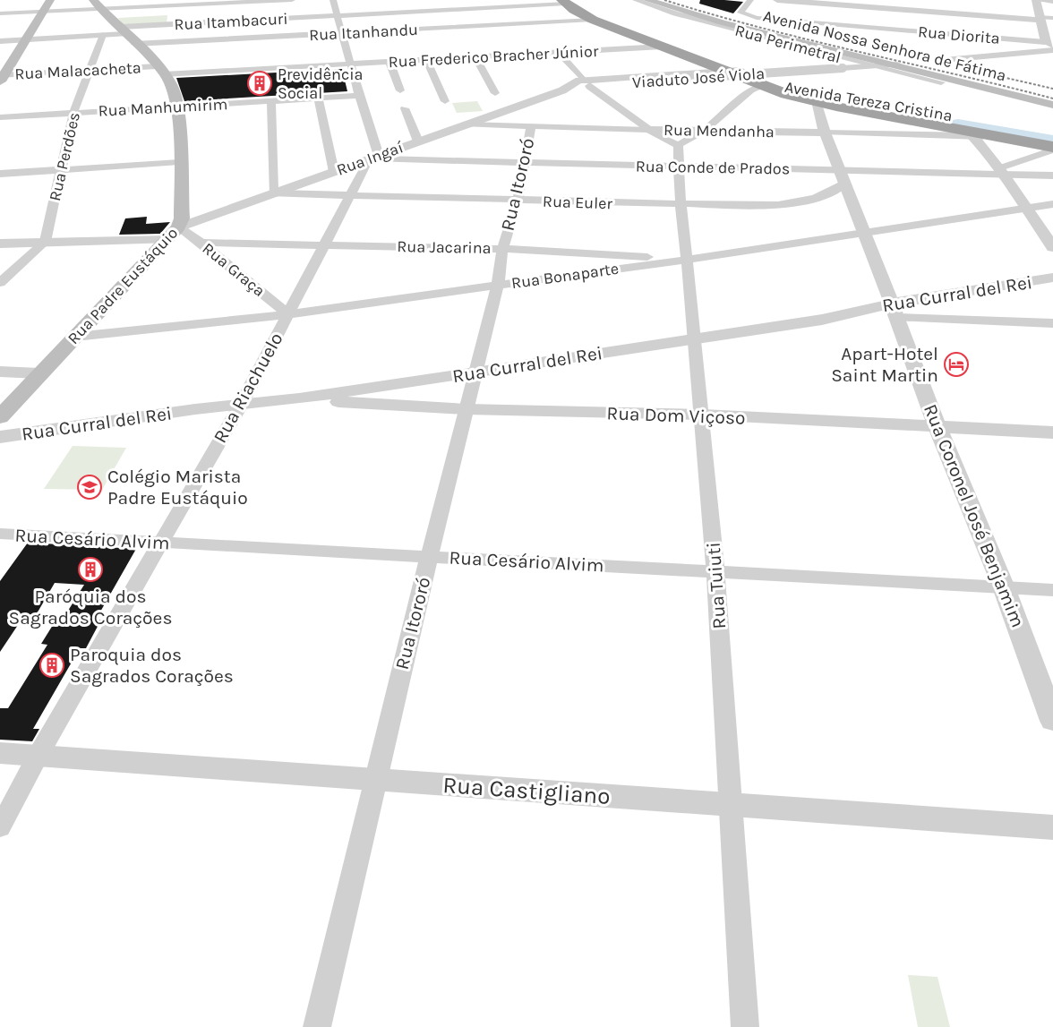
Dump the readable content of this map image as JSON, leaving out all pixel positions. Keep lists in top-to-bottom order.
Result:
{
  "streets": {
    "highway": ["Avenida Tereza Cristina"],
    "main road": ["Avenida Nossa Senhora de Fátima", "Rua Padre Eustáquio"],
    "street": [
      "Rua Itambacuri",
      "Rua Itanhandu",
      "Rua Diorita",
      "Rua Perimetral",
      "Rua Frederico Bracher Júnior",
      "Rua Malacacheta",
      "Viaduto José Viola",
      "Rua Manhumirim",
      "Rua Mendanha",
      "Rua Perdões",
      "Rua Ingaí",
      "Rua Conde de Prados",
      "Rua Itororó",
      "Rua Euler",
      "Rua Jacarina",
      "Rua Graça",
      "Rua Bonaparte",
      "Rua Curral del Rei",
      "Rua Riachuelo",
      "Rua Dom Viçoso",
      "Rua Coronel José Benjamim",
      "Rua Cesário Alvim",
      "Rua Tuiuti",
      "Rua Castigliano"
    ]
  },
  "crossings": [
    ["Rua Itambacuri", "Avenida Tereza Cristina"],
    ["Rua Itambacuri", "Rua Padre Eustáquio"],
    ["Rua Itanhandu", "Avenida Tereza Cristina"],
    ["Rua Itanhandu", "Rua Padre Eustáquio"],
    ["Rua Perimetral", "Viaduto José Viola"],
    ["Avenida Nossa Senhora de Fátima", "Viaduto José Viola"],
    ["Rua Frederico Bracher Júnior", "Rua Malacacheta"],
    ["Rua Frederico Bracher Júnior", "Avenida Tereza Cristina"],
    ["Rua Frederico Bracher Júnior", "Rua Padre Eustáquio"],
    ["Rua Malacacheta", "Rua Perdões"],
    ["Rua Malacacheta", "Rua Padre Eustáquio"],
    ["Viaduto José Viola", "Rua Ingaí"],
    ["Avenida Tereza Cristina", "Rua Mendanha"],
    ["Avenida Tereza Cristina", "Rua Coronel José Benjamim"],
    ["Rua Manhumirim", "Rua Perdões"],
    ["Rua Manhumirim", "Rua Padre Eustáquio"],
    ["Rua Mendanha", "Rua Ingaí"],
    ["Rua Mendanha", "Rua Itororó"],
    ["Rua Mendanha", "Rua Coronel José Benjamim"],
    ["Rua Perdões", "Rua Padre Eustáquio"],
    ["Rua Ingaí", "Rua Conde de Prados"],
    ["Rua Ingaí", "Rua Euler"],
    ["Rua Ingaí", "Rua Graça"],
    ["Rua Ingaí", "Rua Padre Eustáquio"],
    ["Rua Ingaí", "Rua Riachuelo"],
    ["Rua Conde de Prados", "Rua Itororó"],
    ["Rua Conde de Prados", "Rua Euler"],
    ["Rua Conde de Prados", "Rua Riachuelo"],
    ["Rua Conde de Prados", "Rua Coronel José Benjamim"],
    ["Rua Conde de Prados", "Rua Tuiuti"],
    ["Rua Itororó", "Rua Euler"],
    ["Rua Itororó", "Rua Jacarina"],
    ["Rua Itororó", "Rua Bonaparte"],
    ["Rua Itororó", "Rua Curral del Rei"],
    ["Rua Itororó", "Rua Dom Viçoso"],
    ["Rua Itororó", "Rua Cesário Alvim"],
    ["Rua Itororó", "Rua Castigliano"],
    ["Rua Euler", "Rua Riachuelo"],
    ["Rua Euler", "Rua Coronel José Benjamim"],
    ["Rua Euler", "Rua Tuiuti"],
    ["Rua Jacarina", "Rua Graça"],
    ["Rua Jacarina", "Rua Bonaparte"],
    ["Rua Jacarina", "Rua Riachuelo"],
    ["Rua Jacarina", "Rua Tuiuti"],
    ["Rua Graça", "Rua Bonaparte"],
    ["Rua Graça", "Rua Padre Eustáquio"],
    ["Rua Graça", "Rua Riachuelo"],
    ["Rua Bonaparte", "Rua Padre Eustáquio"],
    ["Rua Bonaparte", "Rua Riachuelo"],
    ["Rua Bonaparte", "Rua Coronel José Benjamim"],
    ["Rua Bonaparte", "Rua Tuiuti"],
    ["Rua Curral del Rei", "Rua Riachuelo"],
    ["Rua Curral del Rei", "Rua Dom Viçoso"],
    ["Rua Curral del Rei", "Rua Coronel José Benjamim"],
    ["Rua Curral del Rei", "Rua Tuiuti"],
    ["Rua Riachuelo", "Rua Cesário Alvim"],
    ["Rua Riachuelo", "Rua Castigliano"],
    ["Rua Dom Viçoso", "Rua Coronel José Benjamim"],
    ["Rua Dom Viçoso", "Rua Tuiuti"],
    ["Rua Coronel José Benjamim", "Rua Cesário Alvim"],
    ["Rua Cesário Alvim", "Rua Tuiuti"],
    ["Rua Tuiuti", "Rua Castigliano"]
  ],
  "places": {
    "building": ["Previdência Social", "Paróquia dos Sagrados Corações", "Paroquia dos Sagrados Corações"],
    "hotel": ["Apart-Hotel Saint Martin"],
    "school or university": ["Colégio Marista Padre Eustáquio"]
  }
}
